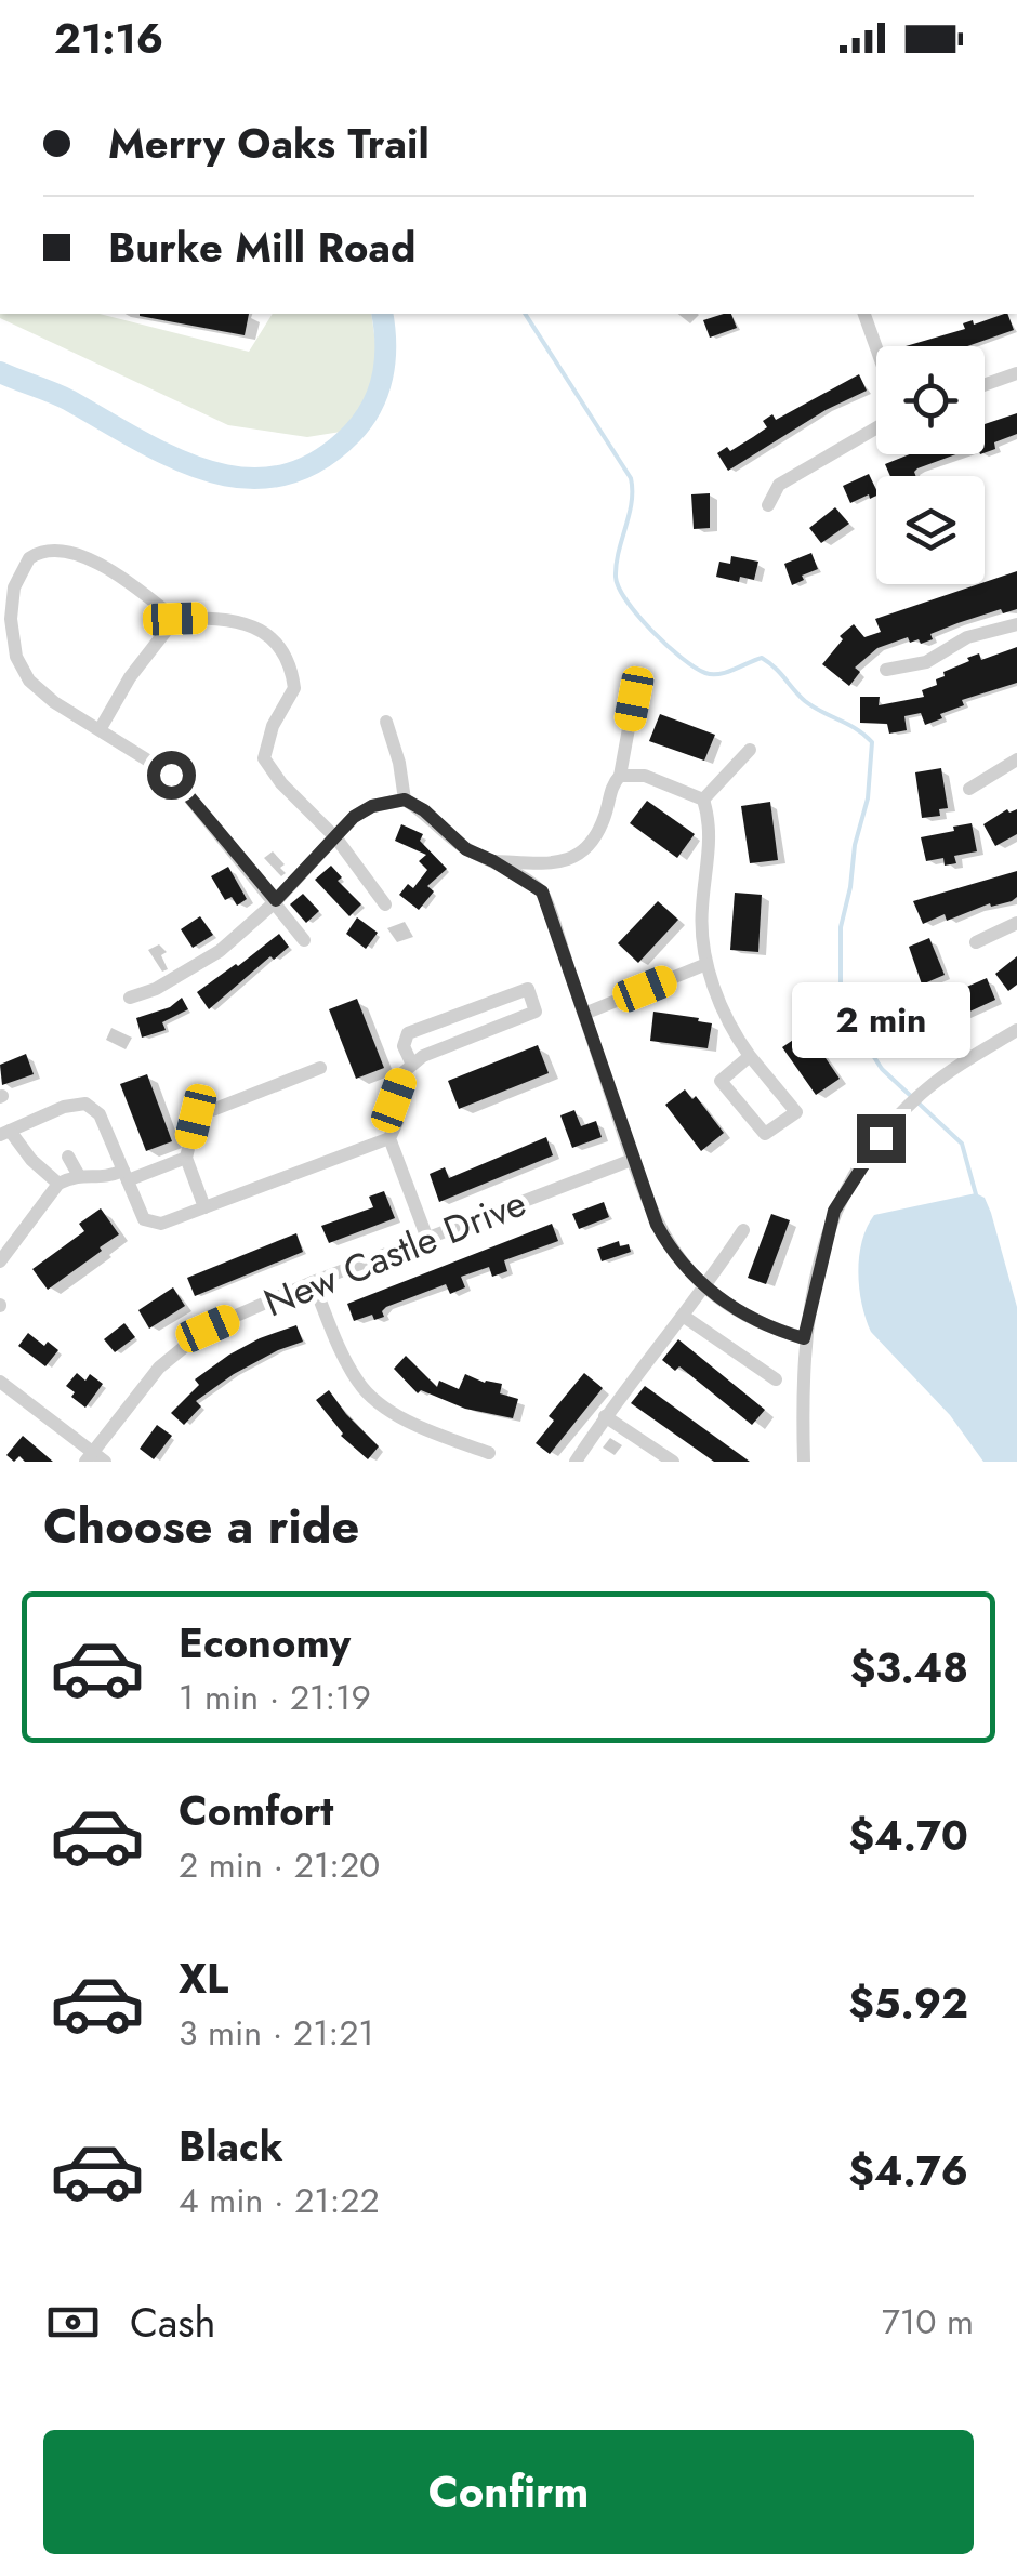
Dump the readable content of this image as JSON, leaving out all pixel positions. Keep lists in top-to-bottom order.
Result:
{
  "streets": {
    "street": ["New Castle Drive"]
  },
  "page": {
    "status": "21:16",
    "banner": ["Merry Oaks Trail", "Burke Mill Road"],
    "bubble": "2 min",
    "heading": "Choose a ride",
    "list": [
      {
        "name": "Economy",
        "note": "1 min · 21:19",
        "value": "$3.48"
      },
      {
        "name": "Comfort",
        "note": "2 min · 21:20",
        "value": "$4.70"
      },
      {
        "name": "XL",
        "note": "3 min · 21:21",
        "value": "$5.92"
      },
      {
        "name": "Black",
        "note": "4 min · 21:22",
        "value": "$4.76"
      }
    ],
    "pay": ["Cash", "710 m"],
    "buttons": "Confirm"
  }
}
